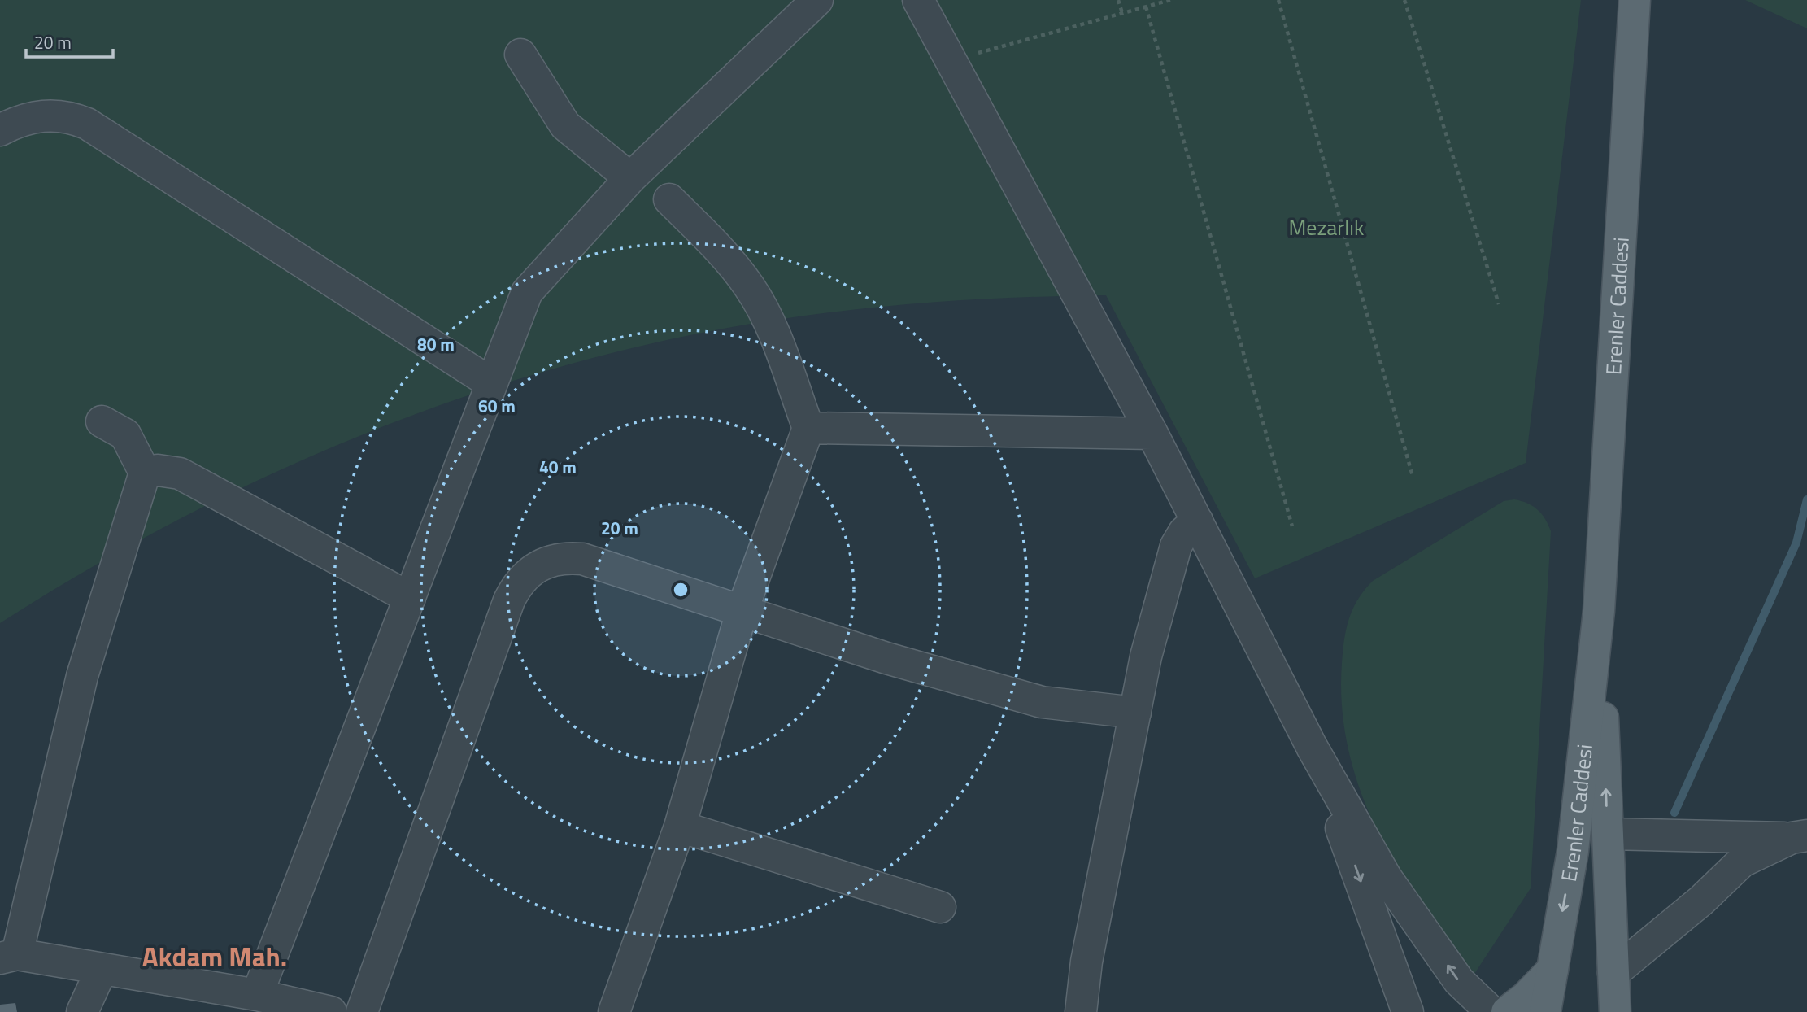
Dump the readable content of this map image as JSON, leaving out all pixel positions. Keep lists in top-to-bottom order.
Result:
{
  "streets": {
    "main road": ["Erenler Caddesi"]
  },
  "districts": ["Akdam Mah."],
  "parks": ["Mezarlık"],
  "scale_bar": "20 m",
  "rings": [
    "80 m",
    "60 m",
    "40 m",
    "20 m"
  ]
}
